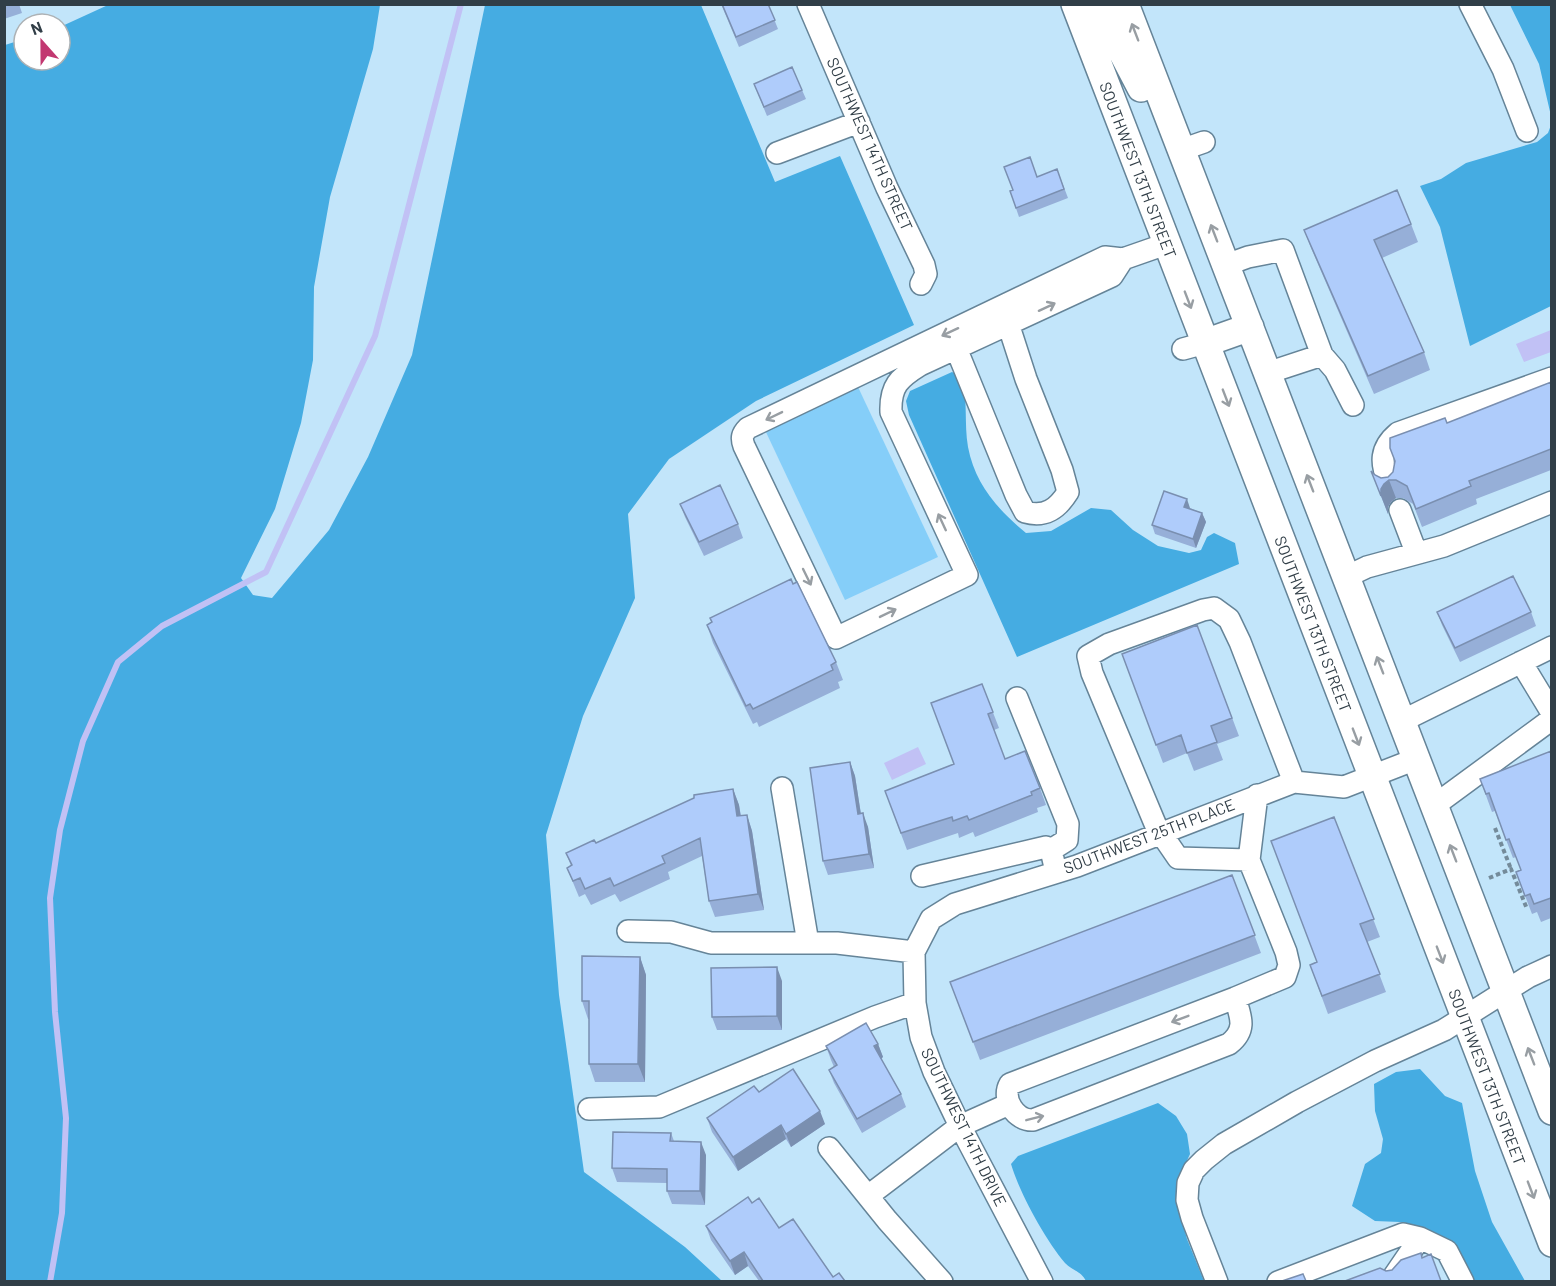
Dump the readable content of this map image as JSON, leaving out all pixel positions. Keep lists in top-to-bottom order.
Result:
{
  "streets": {
    "main road": ["SOUTHWEST 13TH STREET"],
    "street": ["SOUTHWEST 14TH STREET", "SOUTHWEST 25TH PLACE", "SOUTHWEST 14TH DRIVE"]
  },
  "crossings": [
    ["SOUTHWEST 13TH STREET", "SOUTHWEST 25TH PLACE"],
    ["SOUTHWEST 25TH PLACE", "SOUTHWEST 14TH DRIVE"]
  ],
  "north": "top"
}
